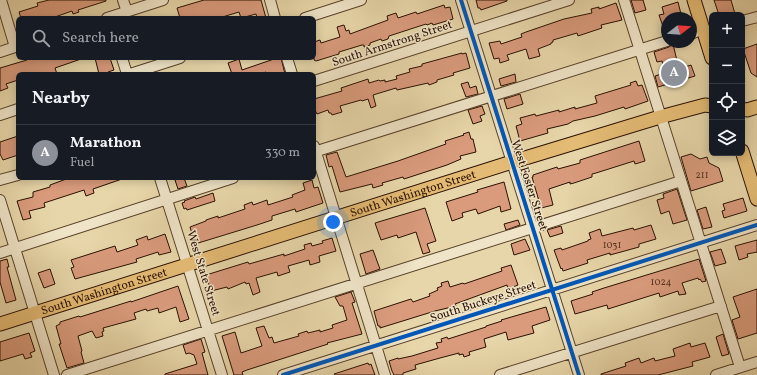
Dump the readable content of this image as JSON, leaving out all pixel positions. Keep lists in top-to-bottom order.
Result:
{
  "streets": {
    "main road": ["South Washington Street"],
    "street": [
      "South Armstrong Street",
      "West Foster Street",
      "West State Street",
      "South Buckeye Street"
    ]
  },
  "crossings": [
    ["South Armstrong Street", "West Foster Street"],
    ["West Foster Street", "South Washington Street"],
    ["West Foster Street", "South Buckeye Street"],
    ["South Washington Street", "West State Street"]
  ],
  "house_numbers": ["211", "1031", "1024"],
  "north": "right",
  "page": {
    "map_buttons": ["+", "−"],
    "search": "Search here",
    "pins": "A",
    "heading": "Nearby",
    "list": [
      {
        "mark": "A",
        "name": "Marathon",
        "note": "Fuel",
        "value": "330 m"
      }
    ]
  }
}
